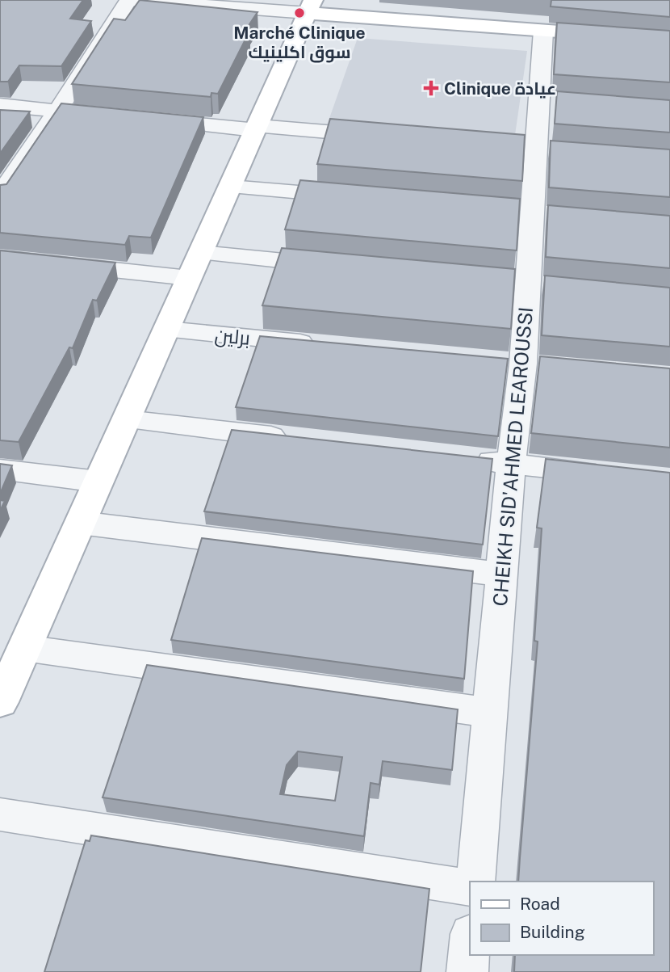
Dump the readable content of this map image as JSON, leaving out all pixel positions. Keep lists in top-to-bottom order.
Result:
{
  "streets": {
    "street": ["برلين", "CHEIKH SID'AHMED LEAROUSSI"]
  },
  "places": {
    "other": ["Marché Clinique سوق اكلينيك"],
    "health": ["Clinique عيادة"]
  },
  "legend": ["Road", "Building"]
}
